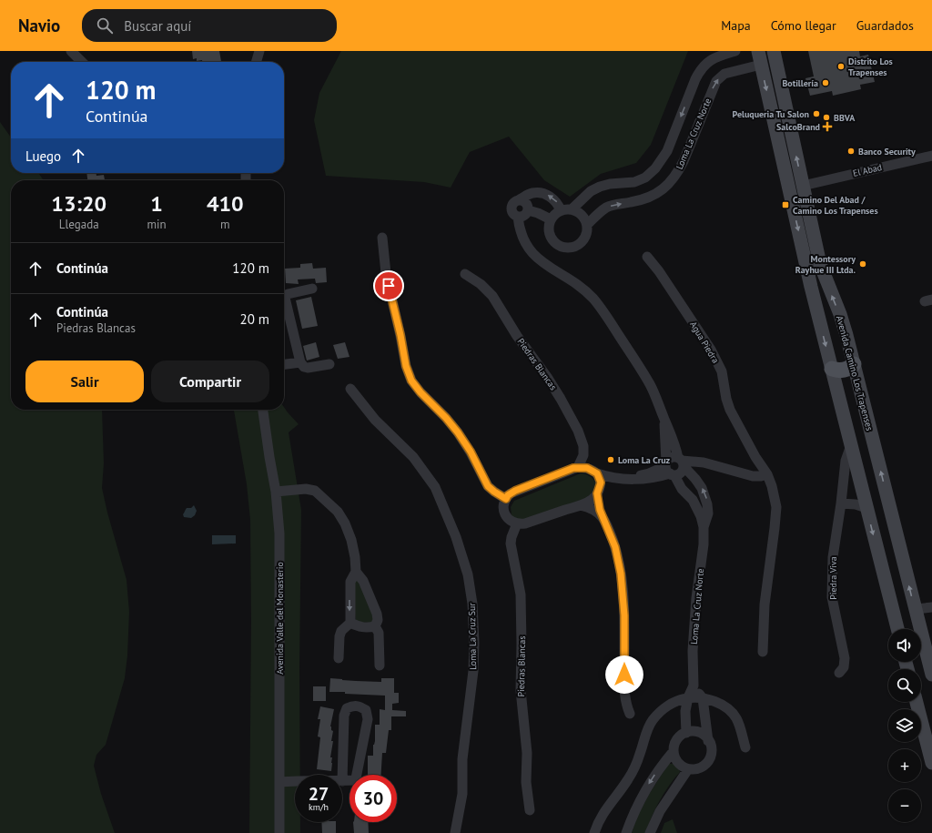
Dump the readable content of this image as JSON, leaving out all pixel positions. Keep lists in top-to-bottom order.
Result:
{
  "streets": {
    "main road": ["Avenida Camino Los Trapenses"],
    "street": [
      "Loma La Cruz Norte",
      "El Abad",
      "Agua Piedra",
      "Piedras Blancas",
      "Piedra Viva",
      "Avenida Valle del Monasterio",
      "Loma La Cruz Sur"
    ]
  },
  "crossings": [
    ["El Abad", "Avenida Camino Los Trapenses"]
  ],
  "places": {
    "other": [
      "Distrito Los Trapenses",
      "Botillería",
      "Peluqueria Tu Salon",
      "BBVA",
      "Banco Security",
      "Montessory Rayhue III Ltda.",
      "Loma La Cruz"
    ],
    "health": ["SalcoBrand"],
    "transit": ["Camino Del Abad / Camino Los Trapenses"]
  },
  "page": {
    "header": "Navio",
    "search": "Buscar aquí",
    "nav": ["Mapa", "Cómo llegar", "Guardados"],
    "turn": ["120 m", "Continúa"],
    "then": "Luego",
    "eta": [
      "13:20",
      "Llegada",
      "1",
      "min",
      "410",
      "m"
    ],
    "list": [
      {
        "name": "Continúa",
        "value": "120 m"
      },
      {
        "name": "Continúa",
        "note": "Piedras Blancas",
        "value": "20 m"
      }
    ],
    "buttons": ["Salir", "Compartir"],
    "map_buttons": ["+", "−"],
    "speed": "27 km/h",
    "limit": "30"
  }
}
